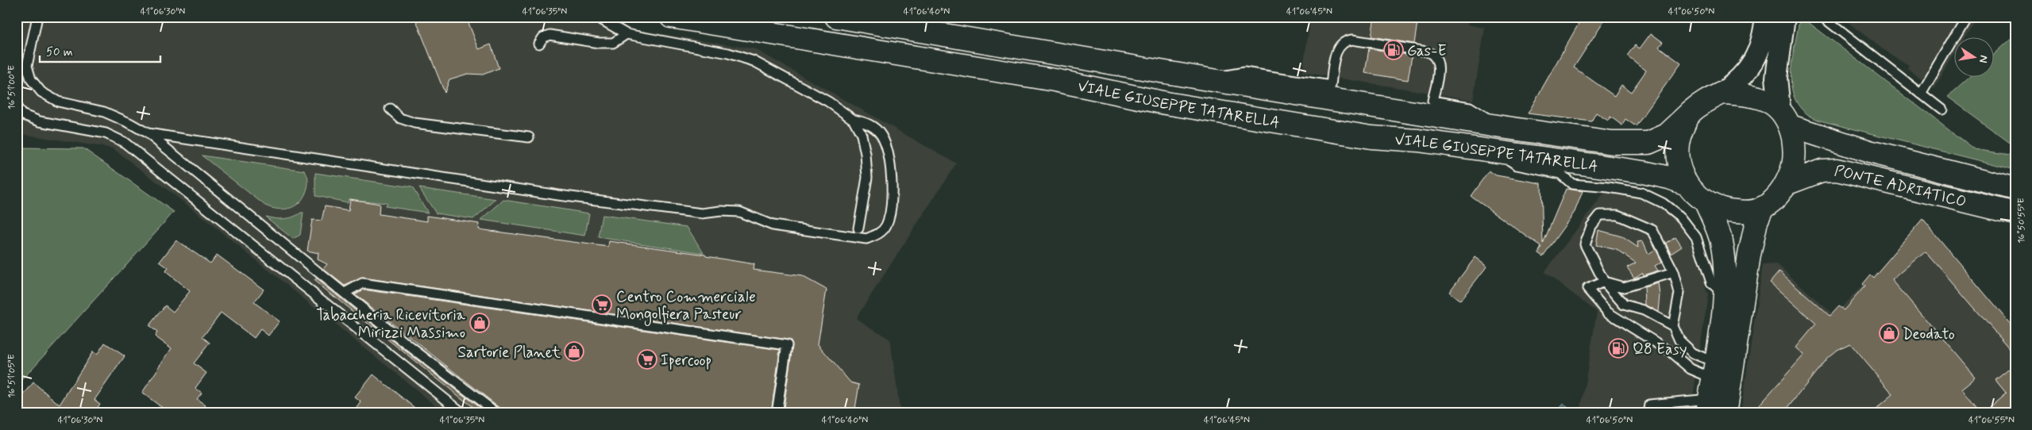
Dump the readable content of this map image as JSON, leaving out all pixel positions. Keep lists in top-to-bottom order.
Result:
{
  "streets": {
    "main road": ["VIALE GIUSEPPE TATARELLA", "PONTE ADRIATICO"]
  },
  "crossings": [
    ["VIALE GIUSEPPE TATARELLA", "PONTE ADRIATICO"]
  ],
  "places": {
    "fuel station": ["Gas-E", "Q8 Easy"],
    "supermarket": ["Centro Commerciale Mongolfiera Pasteur", "Ipercoop"],
    "shop": ["Tabaccheria Ricevitoria Mirizzi Massimo", "Deodato", "Sartorie Planet"]
  },
  "scale_bar": "50 m",
  "north": "right",
  "coordinates": [
    "41°06'30\"N",
    "41°06'35\"N",
    "41°06'40\"N",
    "41°06'45\"N",
    "41°06'50\"N",
    "16°51'00\"E",
    "16°50'55\"E",
    "16°51'05\"E",
    "41°06'55\"N"
  ]
}
